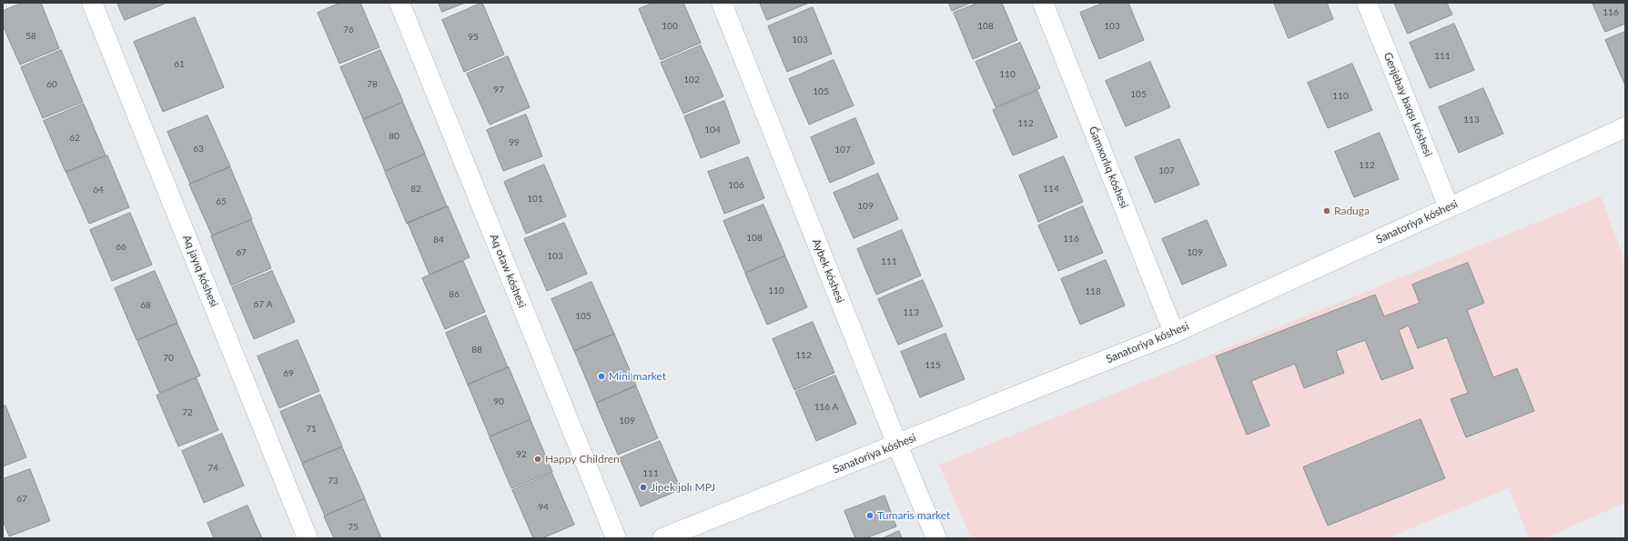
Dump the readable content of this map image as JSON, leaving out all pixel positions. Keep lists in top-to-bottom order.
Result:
{
  "streets": {
    "street": [
      "Genjebay baqsı kóshesi",
      "Ǵamxorlıq kóshesi",
      "Sanatoriya kóshesi",
      "Aq jayıq kóshesi",
      "Aq otaw kóshesi",
      "Aybek kóshesi"
    ]
  },
  "crossings": [
    ["Genjebay baqsı kóshesi", "Sanatoriya kóshesi"],
    ["Ǵamxorlıq kóshesi", "Sanatoriya kóshesi"],
    ["Sanatoriya kóshesi", "Aybek kóshesi"]
  ],
  "places": [
    "Raduga",
    "Mini market",
    "Happy Children",
    "Jipek jolı MPJ",
    "Tumaris market"
  ],
  "house_numbers": [
    "116",
    "100",
    "108",
    "103",
    "76",
    "58",
    "95",
    "103",
    "111",
    "61",
    "110",
    "102",
    "60",
    "78",
    "97",
    "105",
    "105",
    "110",
    "113",
    "112",
    "104",
    "80",
    "62",
    "99",
    "63",
    "107",
    "112",
    "107",
    "106",
    "82",
    "114",
    "64",
    "101",
    "65",
    "109",
    "108",
    "116",
    "84",
    "66",
    "67",
    "109",
    "103",
    "111",
    "110",
    "118",
    "86",
    "67 А",
    "68",
    "113",
    "105",
    "88",
    "112",
    "70",
    "115",
    "69",
    "90",
    "116 А",
    "72",
    "109",
    "71",
    "92",
    "74",
    "111",
    "73",
    "67",
    "94",
    "75"
  ]
}
